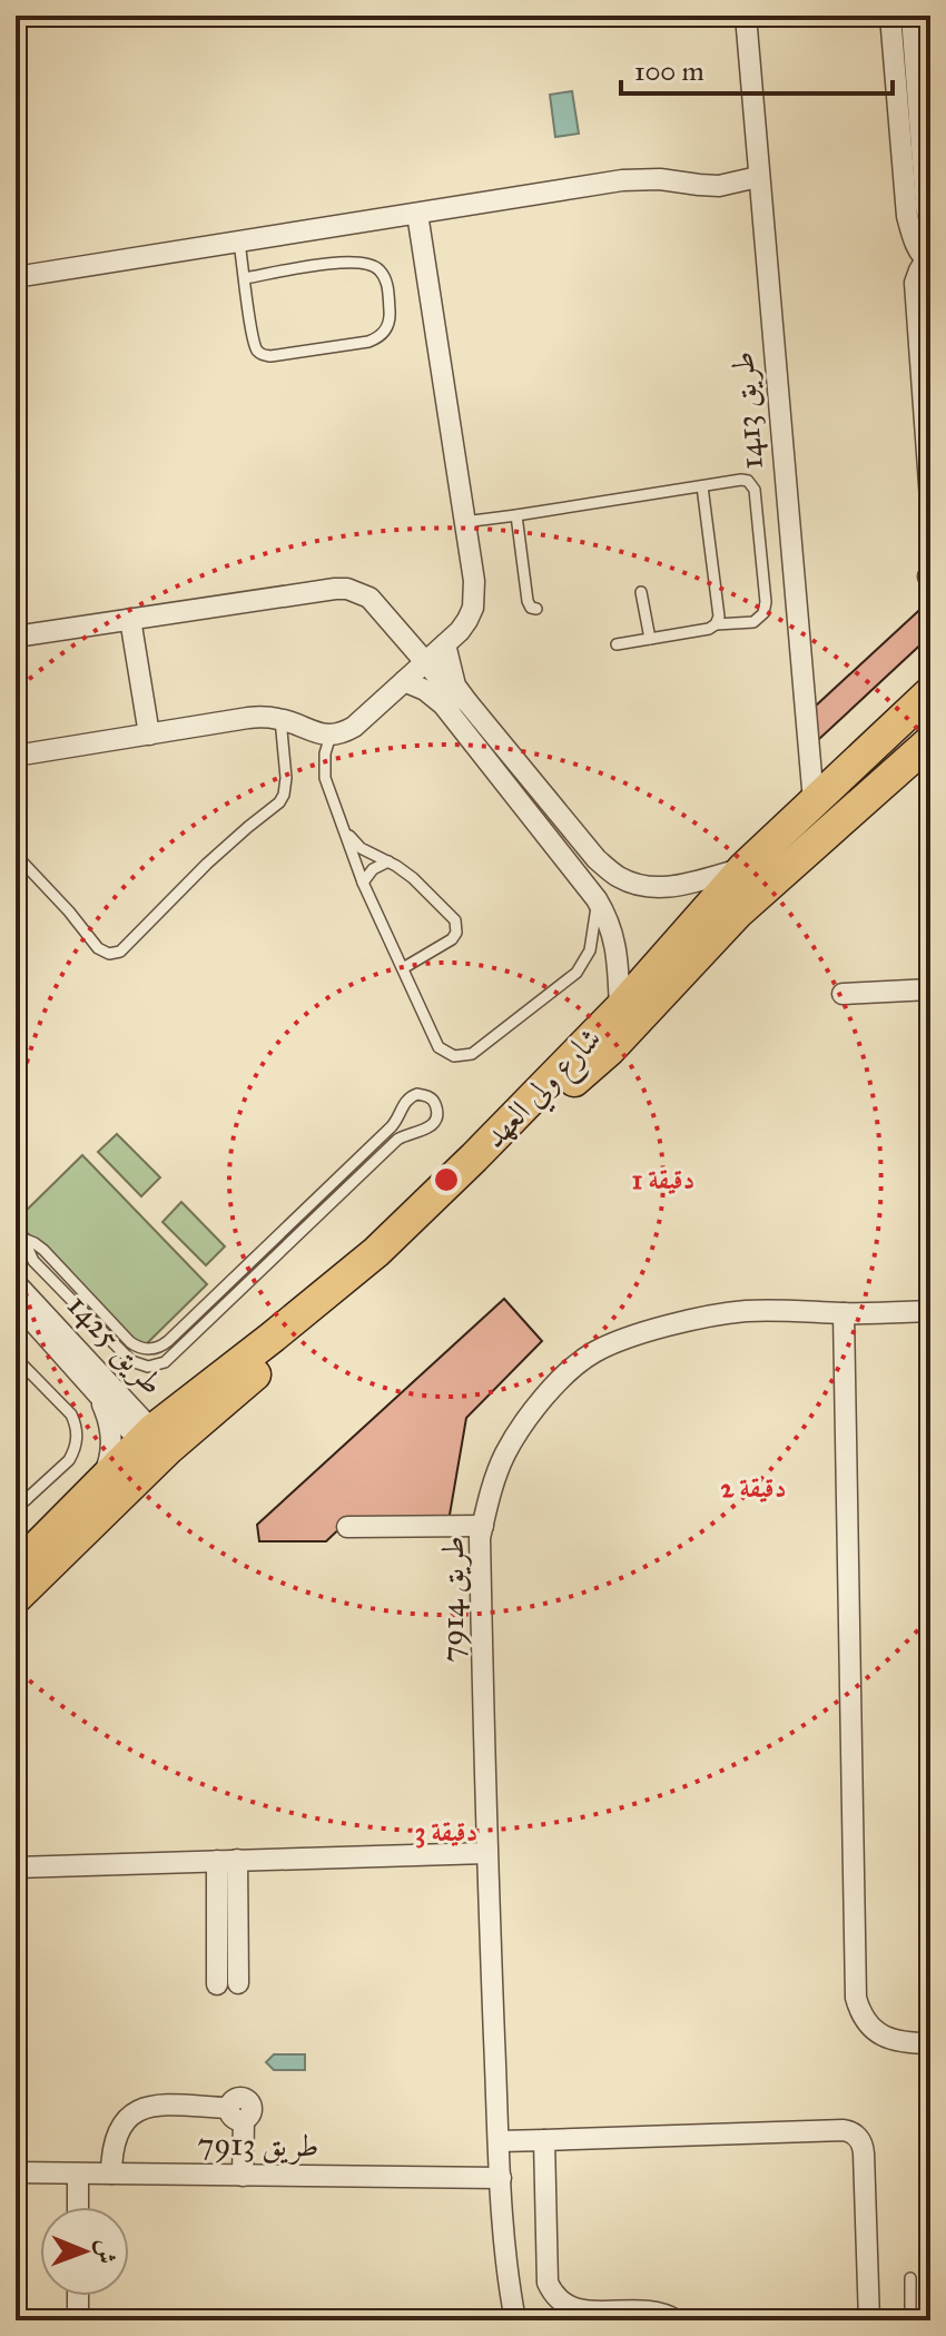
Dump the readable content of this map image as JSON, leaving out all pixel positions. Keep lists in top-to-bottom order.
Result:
{
  "streets": {
    "main road": ["شارع ولي العهد"],
    "street": [
      "طريق 1413",
      "طريق 1425",
      "طريق 7914",
      "طريق 7913"
    ]
  },
  "crossings": [
    ["طريق 1413", "شارع ولي العهد"],
    ["شارع ولي العهد", "طريق 1425"],
    ["طريق 7914", "طريق 7913"]
  ],
  "scale_bar": "100 m",
  "north": "right",
  "rings": ["1 دقيقة", "2 دقيقة", "3 دقيقة"]
}
